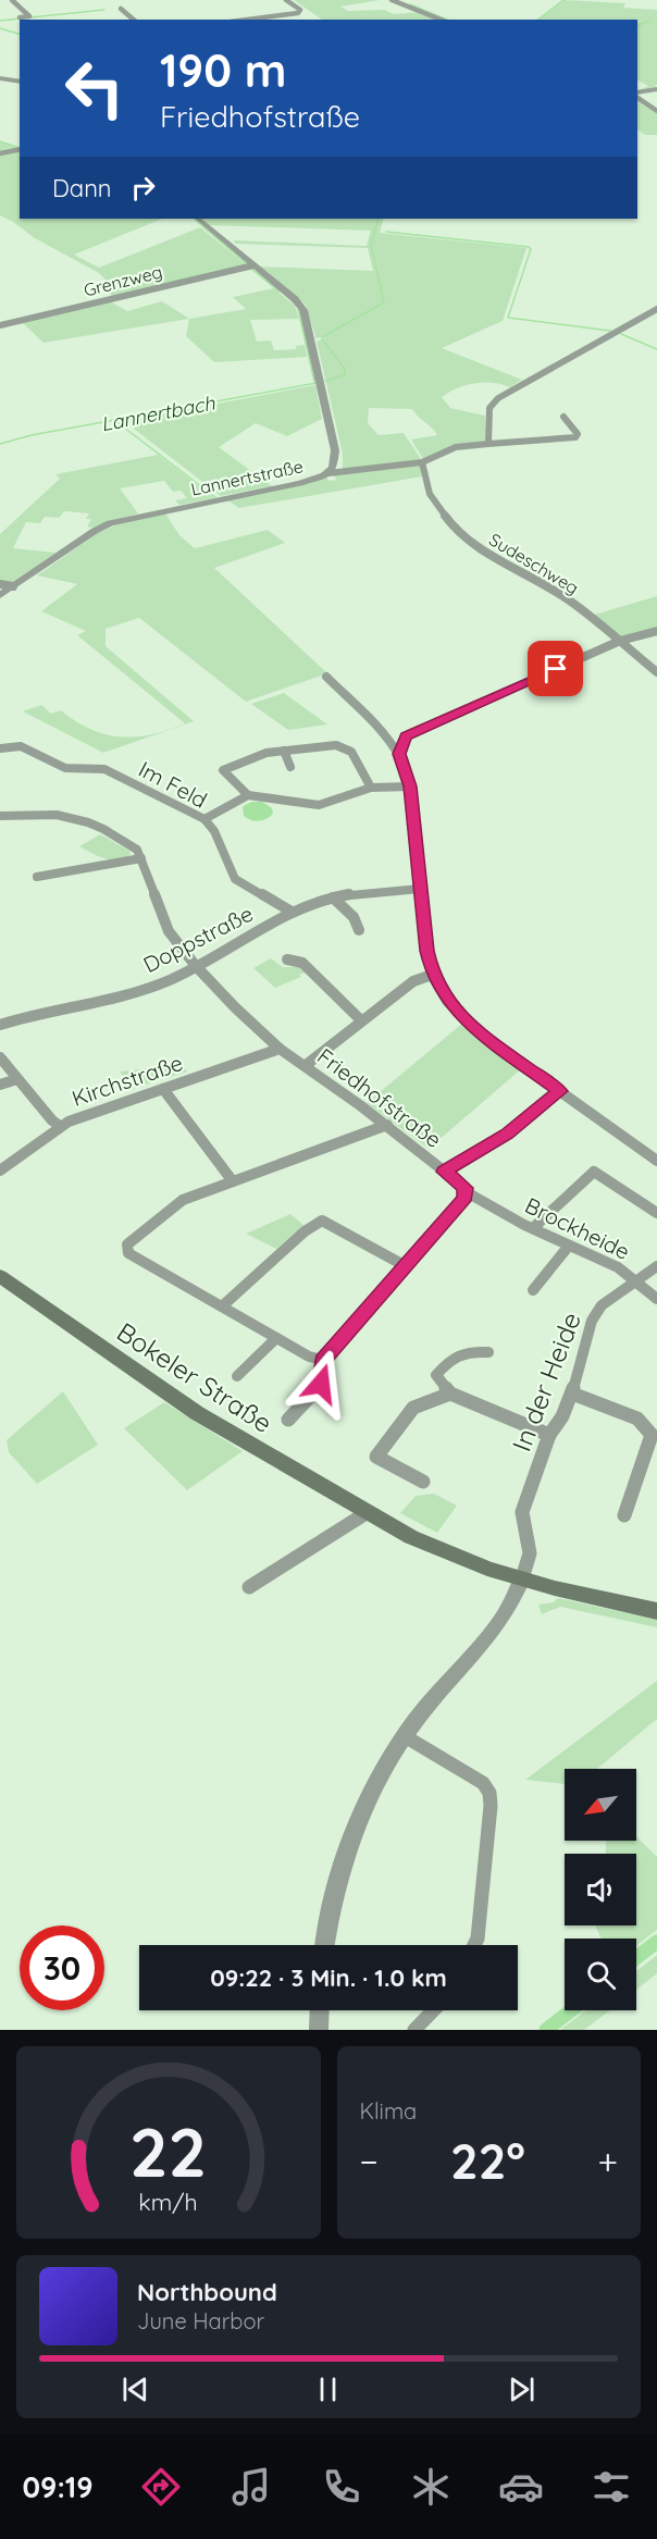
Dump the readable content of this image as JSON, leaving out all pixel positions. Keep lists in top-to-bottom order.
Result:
{
  "streets": {
    "main road": ["Bokeler Straße"],
    "street": [
      "Grenzweg",
      "Lannertstraße",
      "Sudeschweg",
      "Im Feld",
      "Doppstraße",
      "Kirchstraße",
      "Friedhofstraße",
      "Brockheide",
      "In der Heide"
    ]
  },
  "crossings": [
    ["Grenzweg", "Lannertstraße"],
    ["Im Feld", "Doppstraße"],
    ["Doppstraße", "Friedhofstraße"],
    ["Kirchstraße", "Friedhofstraße"],
    ["Friedhofstraße", "Brockheide"],
    ["Brockheide", "In der Heide"],
    ["Bokeler Straße", "In der Heide"]
  ],
  "water": ["Lannertbach"],
  "north": "bottom left",
  "page": {
    "turn": ["190 m", "Friedhofstraße"],
    "then": "Dann",
    "limit": "30",
    "trip": "09:22 · 3 Min. · 1.0 km",
    "tile": "Klima",
    "heat": ["−", "22°", "+"],
    "song": ["Northbound", "June Harbor"],
    "tabs": "09:19",
    "gauge": ["22", "km/h"]
  }
}
